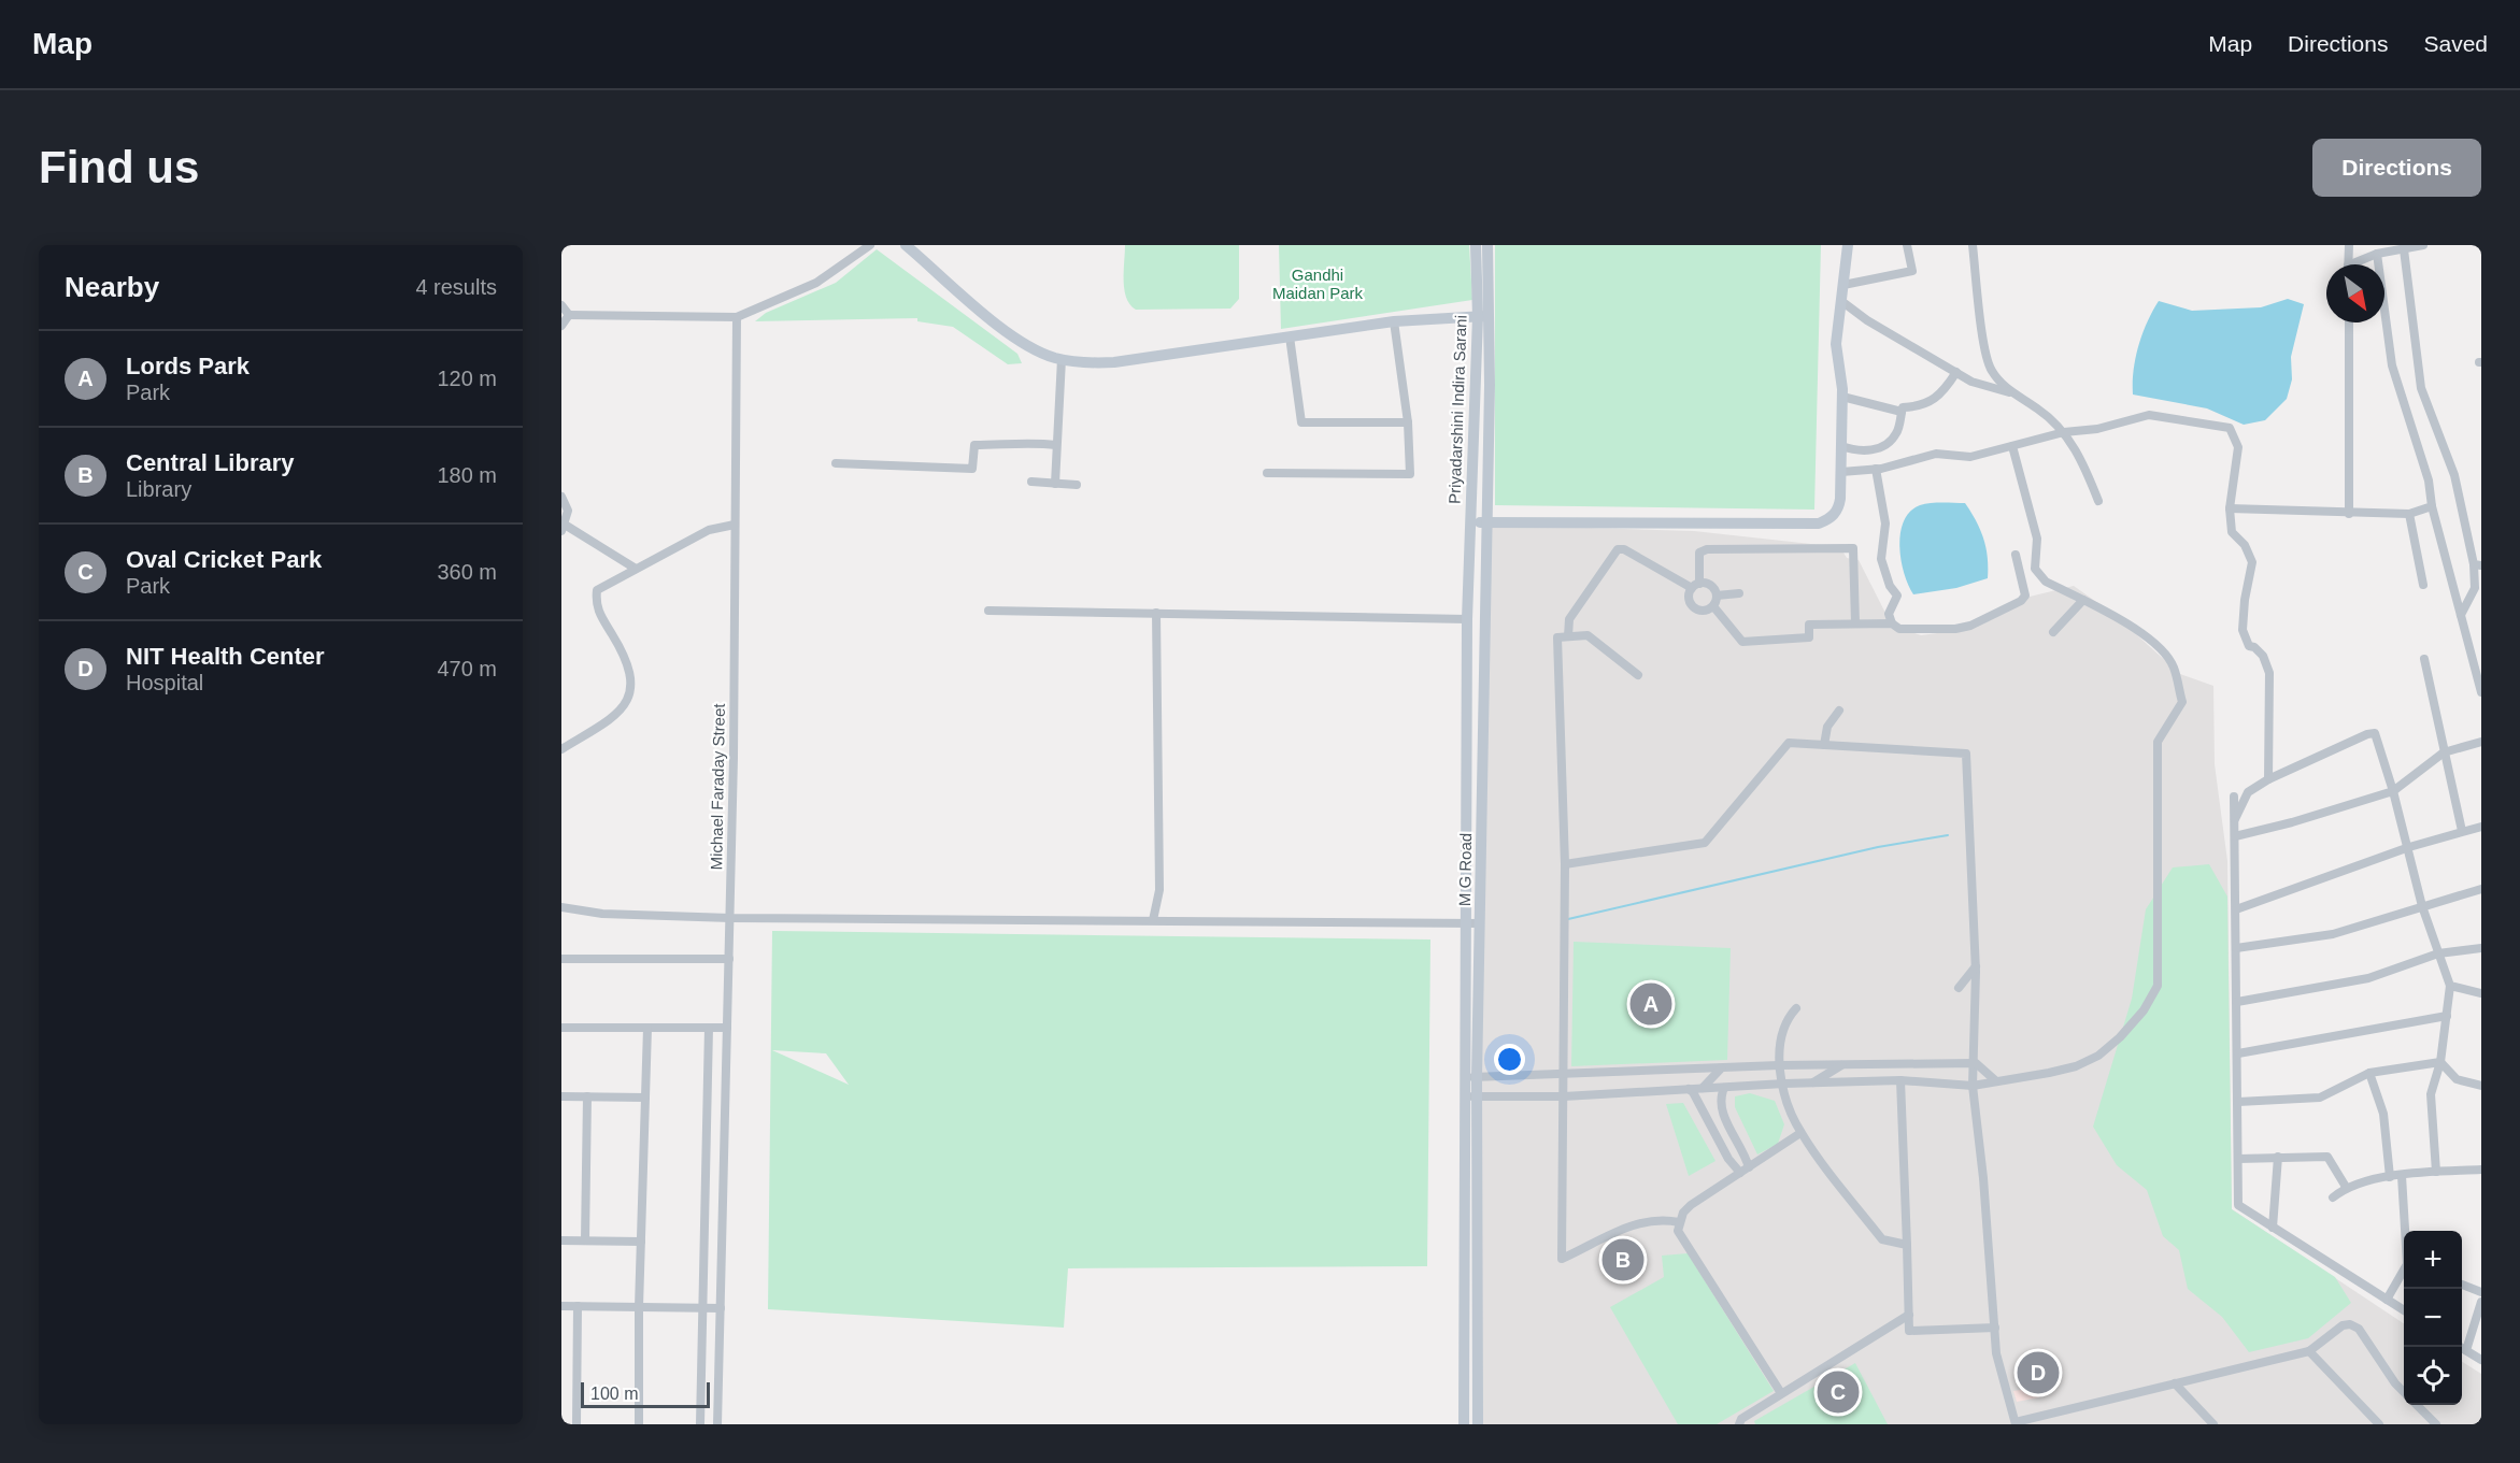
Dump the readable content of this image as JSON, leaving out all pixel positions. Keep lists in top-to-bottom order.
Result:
{
  "streets": {
    "street": ["Priyadarshini Indira Sarani", "Michael Faraday Street", "M G Road"]
  },
  "crossings": [
    ["Priyadarshini Indira Sarani", "M G Road"]
  ],
  "parks": ["Gandhi Maidan Park"],
  "scale_bar": "100 m",
  "north": "bottom right",
  "page": {
    "header": "Map",
    "nav": ["Map", "Directions", "Saved"],
    "buttons": "Directions",
    "title": "Find us",
    "heading": ["Nearby", "4 results"],
    "list": [
      {
        "mark": "A",
        "name": "Lords Park",
        "note": "Park",
        "value": "120 m"
      },
      {
        "mark": "B",
        "name": "Central Library",
        "note": "Library",
        "value": "180 m"
      },
      {
        "mark": "C",
        "name": "Oval Cricket Park",
        "note": "Park",
        "value": "360 m"
      },
      {
        "mark": "D",
        "name": "NIT Health Center",
        "note": "Hospital",
        "value": "470 m"
      }
    ],
    "pins": [
      "A",
      "B",
      "D",
      "C"
    ],
    "map_buttons": ["+", "−"],
    "scale": "100 m"
  }
}
